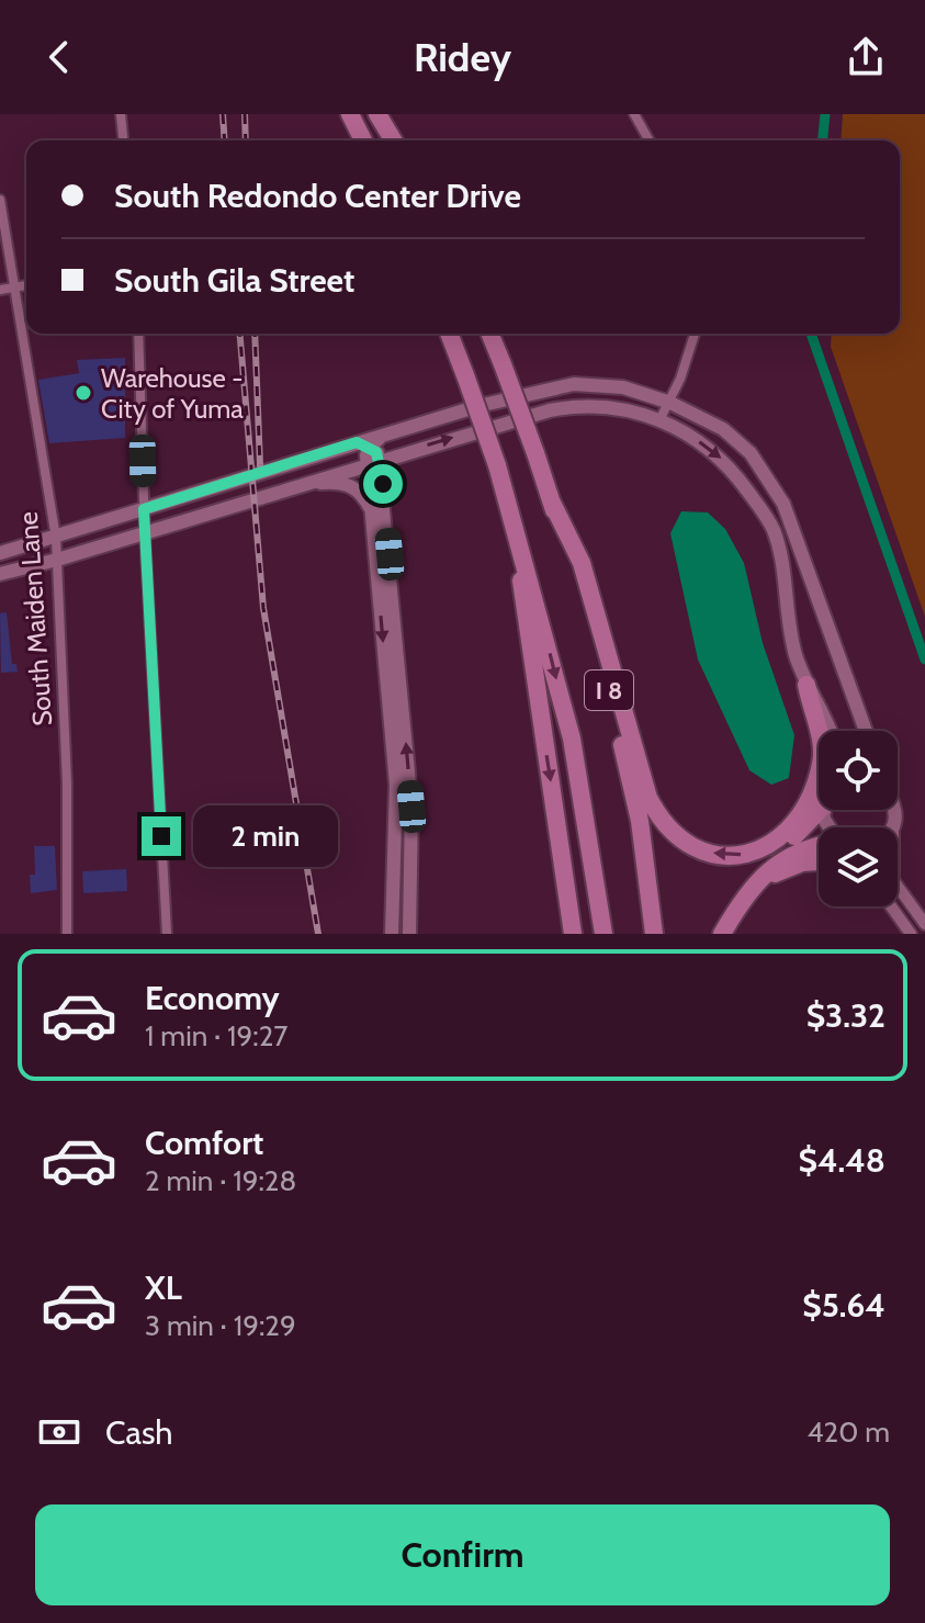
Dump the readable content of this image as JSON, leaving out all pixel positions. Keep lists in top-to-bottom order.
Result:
{
  "streets": {
    "highway": ["I 8"],
    "street": ["South Maiden Lane"]
  },
  "places": ["Warehouse - City of Yuma"],
  "page": {
    "header": "Ridey",
    "banner": ["South Redondo Center Drive", "South Gila Street"],
    "bubble": "2 min",
    "list": [
      {
        "name": "Economy",
        "note": "1 min · 19:27",
        "value": "$3.32"
      },
      {
        "name": "Comfort",
        "note": "2 min · 19:28",
        "value": "$4.48"
      },
      {
        "name": "XL",
        "note": "3 min · 19:29",
        "value": "$5.64"
      }
    ],
    "pay": ["Cash", "420 m"],
    "buttons": "Confirm"
  }
}
